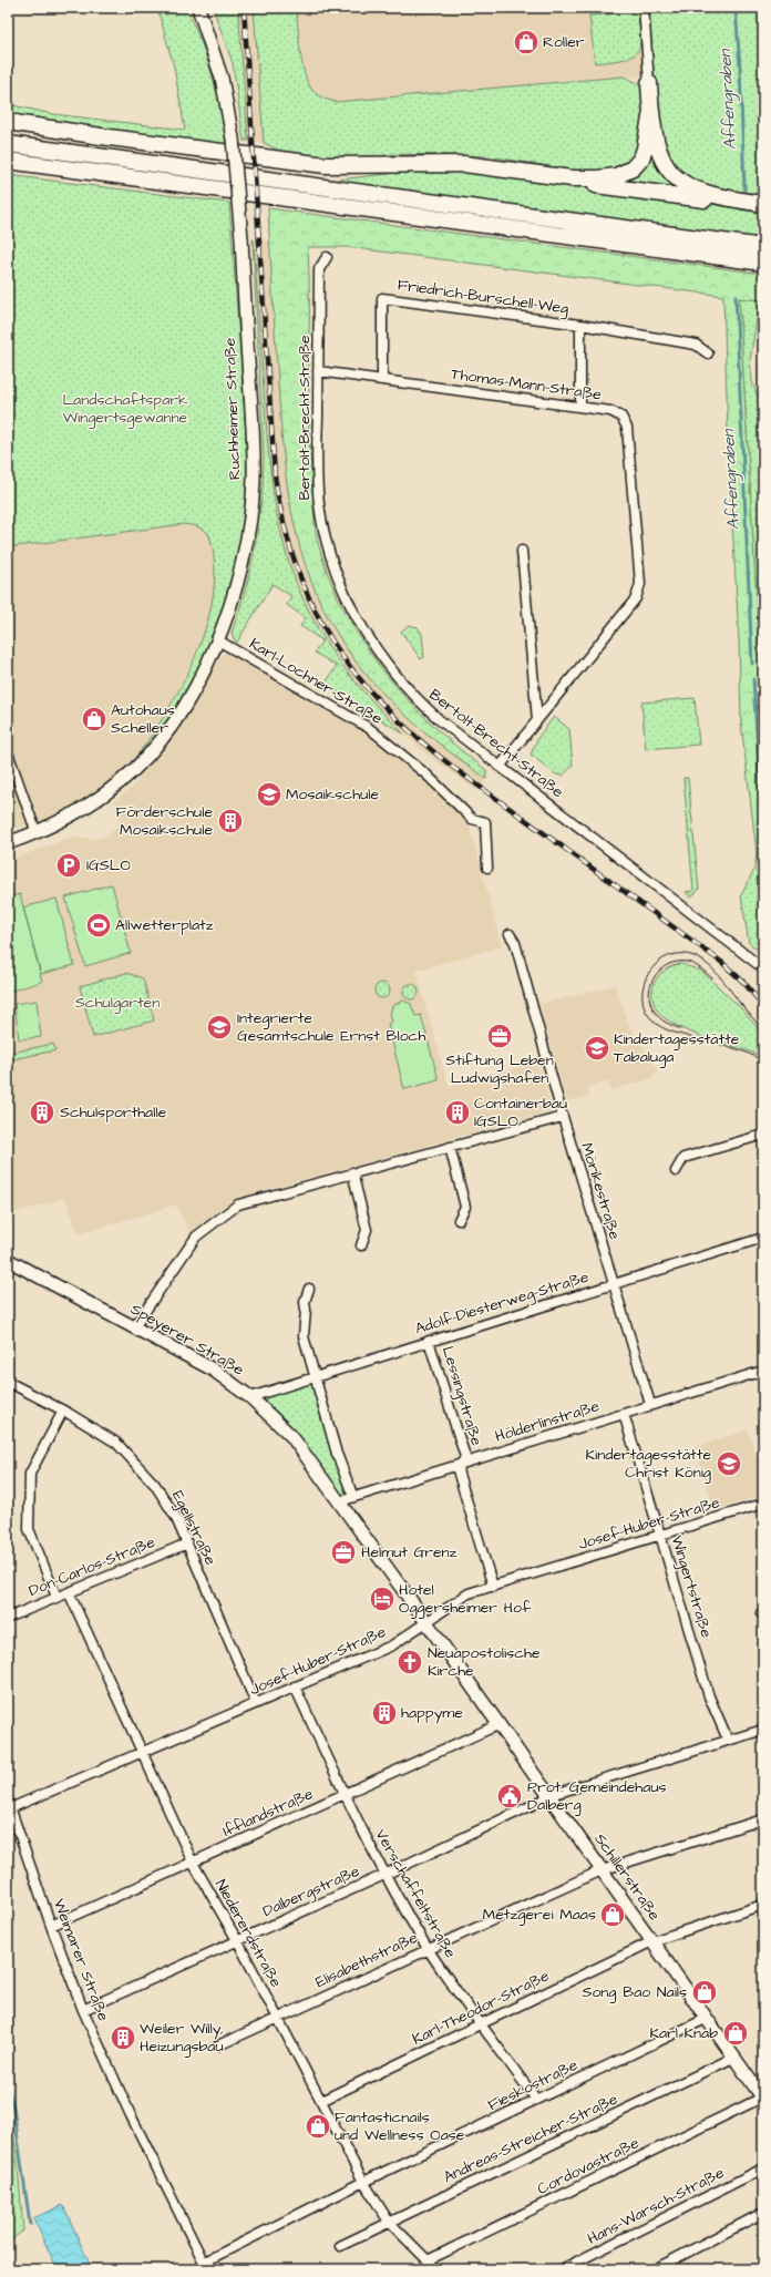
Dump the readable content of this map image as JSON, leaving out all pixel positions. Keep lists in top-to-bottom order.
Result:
{
  "streets": {
    "street": [
      "Friedrich-Burschell-Weg",
      "Thomas-Mann-Straße",
      "Ruchheimer Straße",
      "Bertolt-Brecht-Straße",
      "Karl-Lochner-Straße",
      "Mörikestraße",
      "Adolf-Diesterweg-Straße",
      "Speyerer Straße",
      "Lessingstraße",
      "Hölderlinstraße",
      "Josef-Huber-Straße",
      "Egellstraße",
      "Don-Carlos-Straße",
      "Wingertstraße",
      "Ifflandstraße",
      "Schillerstraße",
      "Dalbergstraße",
      "Verschaffeltstraße",
      "Niedererdstraße",
      "Weimarer Straße",
      "Elisabethstraße",
      "Karl-Theodor-Straße",
      "Fieskostraße",
      "Andreas-Streicher-Straße",
      "Cordovastraße",
      "Hans-Warsch-Straße"
    ]
  },
  "crossings": [
    ["Friedrich-Burschell-Weg", "Thomas-Mann-Straße"],
    ["Thomas-Mann-Straße", "Bertolt-Brecht-Straße"],
    ["Ruchheimer Straße", "Karl-Lochner-Straße"],
    ["Mörikestraße", "Adolf-Diesterweg-Straße"],
    ["Mörikestraße", "Hölderlinstraße"],
    ["Adolf-Diesterweg-Straße", "Speyerer Straße"],
    ["Adolf-Diesterweg-Straße", "Lessingstraße"],
    ["Speyerer Straße", "Hölderlinstraße"],
    ["Speyerer Straße", "Schillerstraße"],
    ["Lessingstraße", "Hölderlinstraße"],
    ["Lessingstraße", "Josef-Huber-Straße"],
    ["Hölderlinstraße", "Wingertstraße"],
    ["Hölderlinstraße", "Schillerstraße"],
    ["Josef-Huber-Straße", "Egellstraße"],
    ["Josef-Huber-Straße", "Wingertstraße"],
    ["Josef-Huber-Straße", "Schillerstraße"],
    ["Josef-Huber-Straße", "Verschaffeltstraße"],
    ["Josef-Huber-Straße", "Niedererdstraße"],
    ["Josef-Huber-Straße", "Weimarer Straße"],
    ["Egellstraße", "Don-Carlos-Straße"],
    ["Don-Carlos-Straße", "Niedererdstraße"],
    ["Wingertstraße", "Dalbergstraße"],
    ["Ifflandstraße", "Schillerstraße"],
    ["Ifflandstraße", "Verschaffeltstraße"],
    ["Ifflandstraße", "Niedererdstraße"],
    ["Ifflandstraße", "Weimarer Straße"],
    ["Schillerstraße", "Dalbergstraße"],
    ["Schillerstraße", "Elisabethstraße"],
    ["Schillerstraße", "Karl-Theodor-Straße"],
    ["Schillerstraße", "Fieskostraße"],
    ["Schillerstraße", "Andreas-Streicher-Straße"],
    ["Schillerstraße", "Cordovastraße"],
    ["Dalbergstraße", "Verschaffeltstraße"],
    ["Dalbergstraße", "Niedererdstraße"],
    ["Dalbergstraße", "Weimarer Straße"],
    ["Verschaffeltstraße", "Elisabethstraße"],
    ["Verschaffeltstraße", "Karl-Theodor-Straße"],
    ["Verschaffeltstraße", "Fieskostraße"],
    ["Niedererdstraße", "Elisabethstraße"],
    ["Niedererdstraße", "Karl-Theodor-Straße"],
    ["Niedererdstraße", "Fieskostraße"],
    ["Niedererdstraße", "Andreas-Streicher-Straße"],
    ["Niedererdstraße", "Cordovastraße"],
    ["Weimarer Straße", "Fieskostraße"]
  ],
  "water": ["Affengraben"],
  "parks": ["Landschaftspark Wingertsgewanne", "Schulgarten"],
  "places": {
    "shop": [
      "Roller",
      "Autohaus Scheller",
      "Metzgerei Maas",
      "Song Bao Nails",
      "Karl Knab",
      "Fantasticnails und Wellness Oase"
    ],
    "school or university": [
      "Mosaikschule",
      "Integrierte Gesamtschule Ernst Bloch",
      "Kindertagesstätte Tabaluga",
      "Kindertagesstätte Christ König"
    ],
    "building": [
      "Förderschule Mosaikschule",
      "Schulsporthalle",
      "Containerbau IGSLO",
      "happyme",
      "Weiler Willy, Heizungsbau"
    ],
    "parking": ["IGSLO"],
    "sports": ["Allwetterplatz"],
    "office": ["Stiftung Leben Ludwigshafen", "Helmut Grenz"],
    "hotel": ["Hotel Oggersheimer Hof"],
    "church": ["Neuapostolische Kirche"],
    "public building": ["Prot. Gemeindehaus Dalberg"]
  }
}
